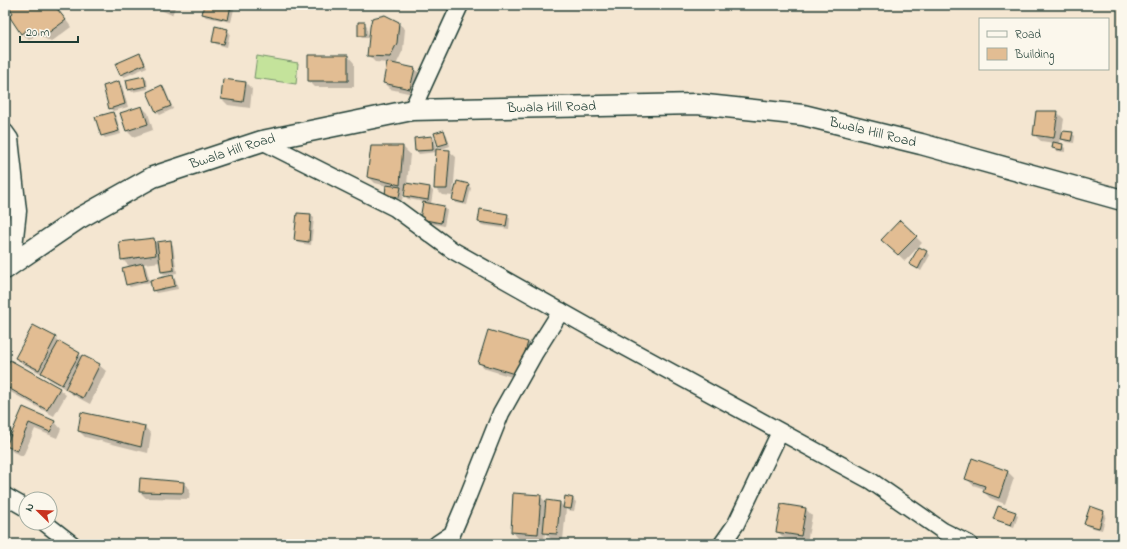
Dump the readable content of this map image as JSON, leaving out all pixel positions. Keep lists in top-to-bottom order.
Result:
{
  "streets": {
    "street": ["Bwala Hill Road"]
  },
  "legend": ["Road", "Building"],
  "scale_bar": "20 m",
  "north": "top left"
}
